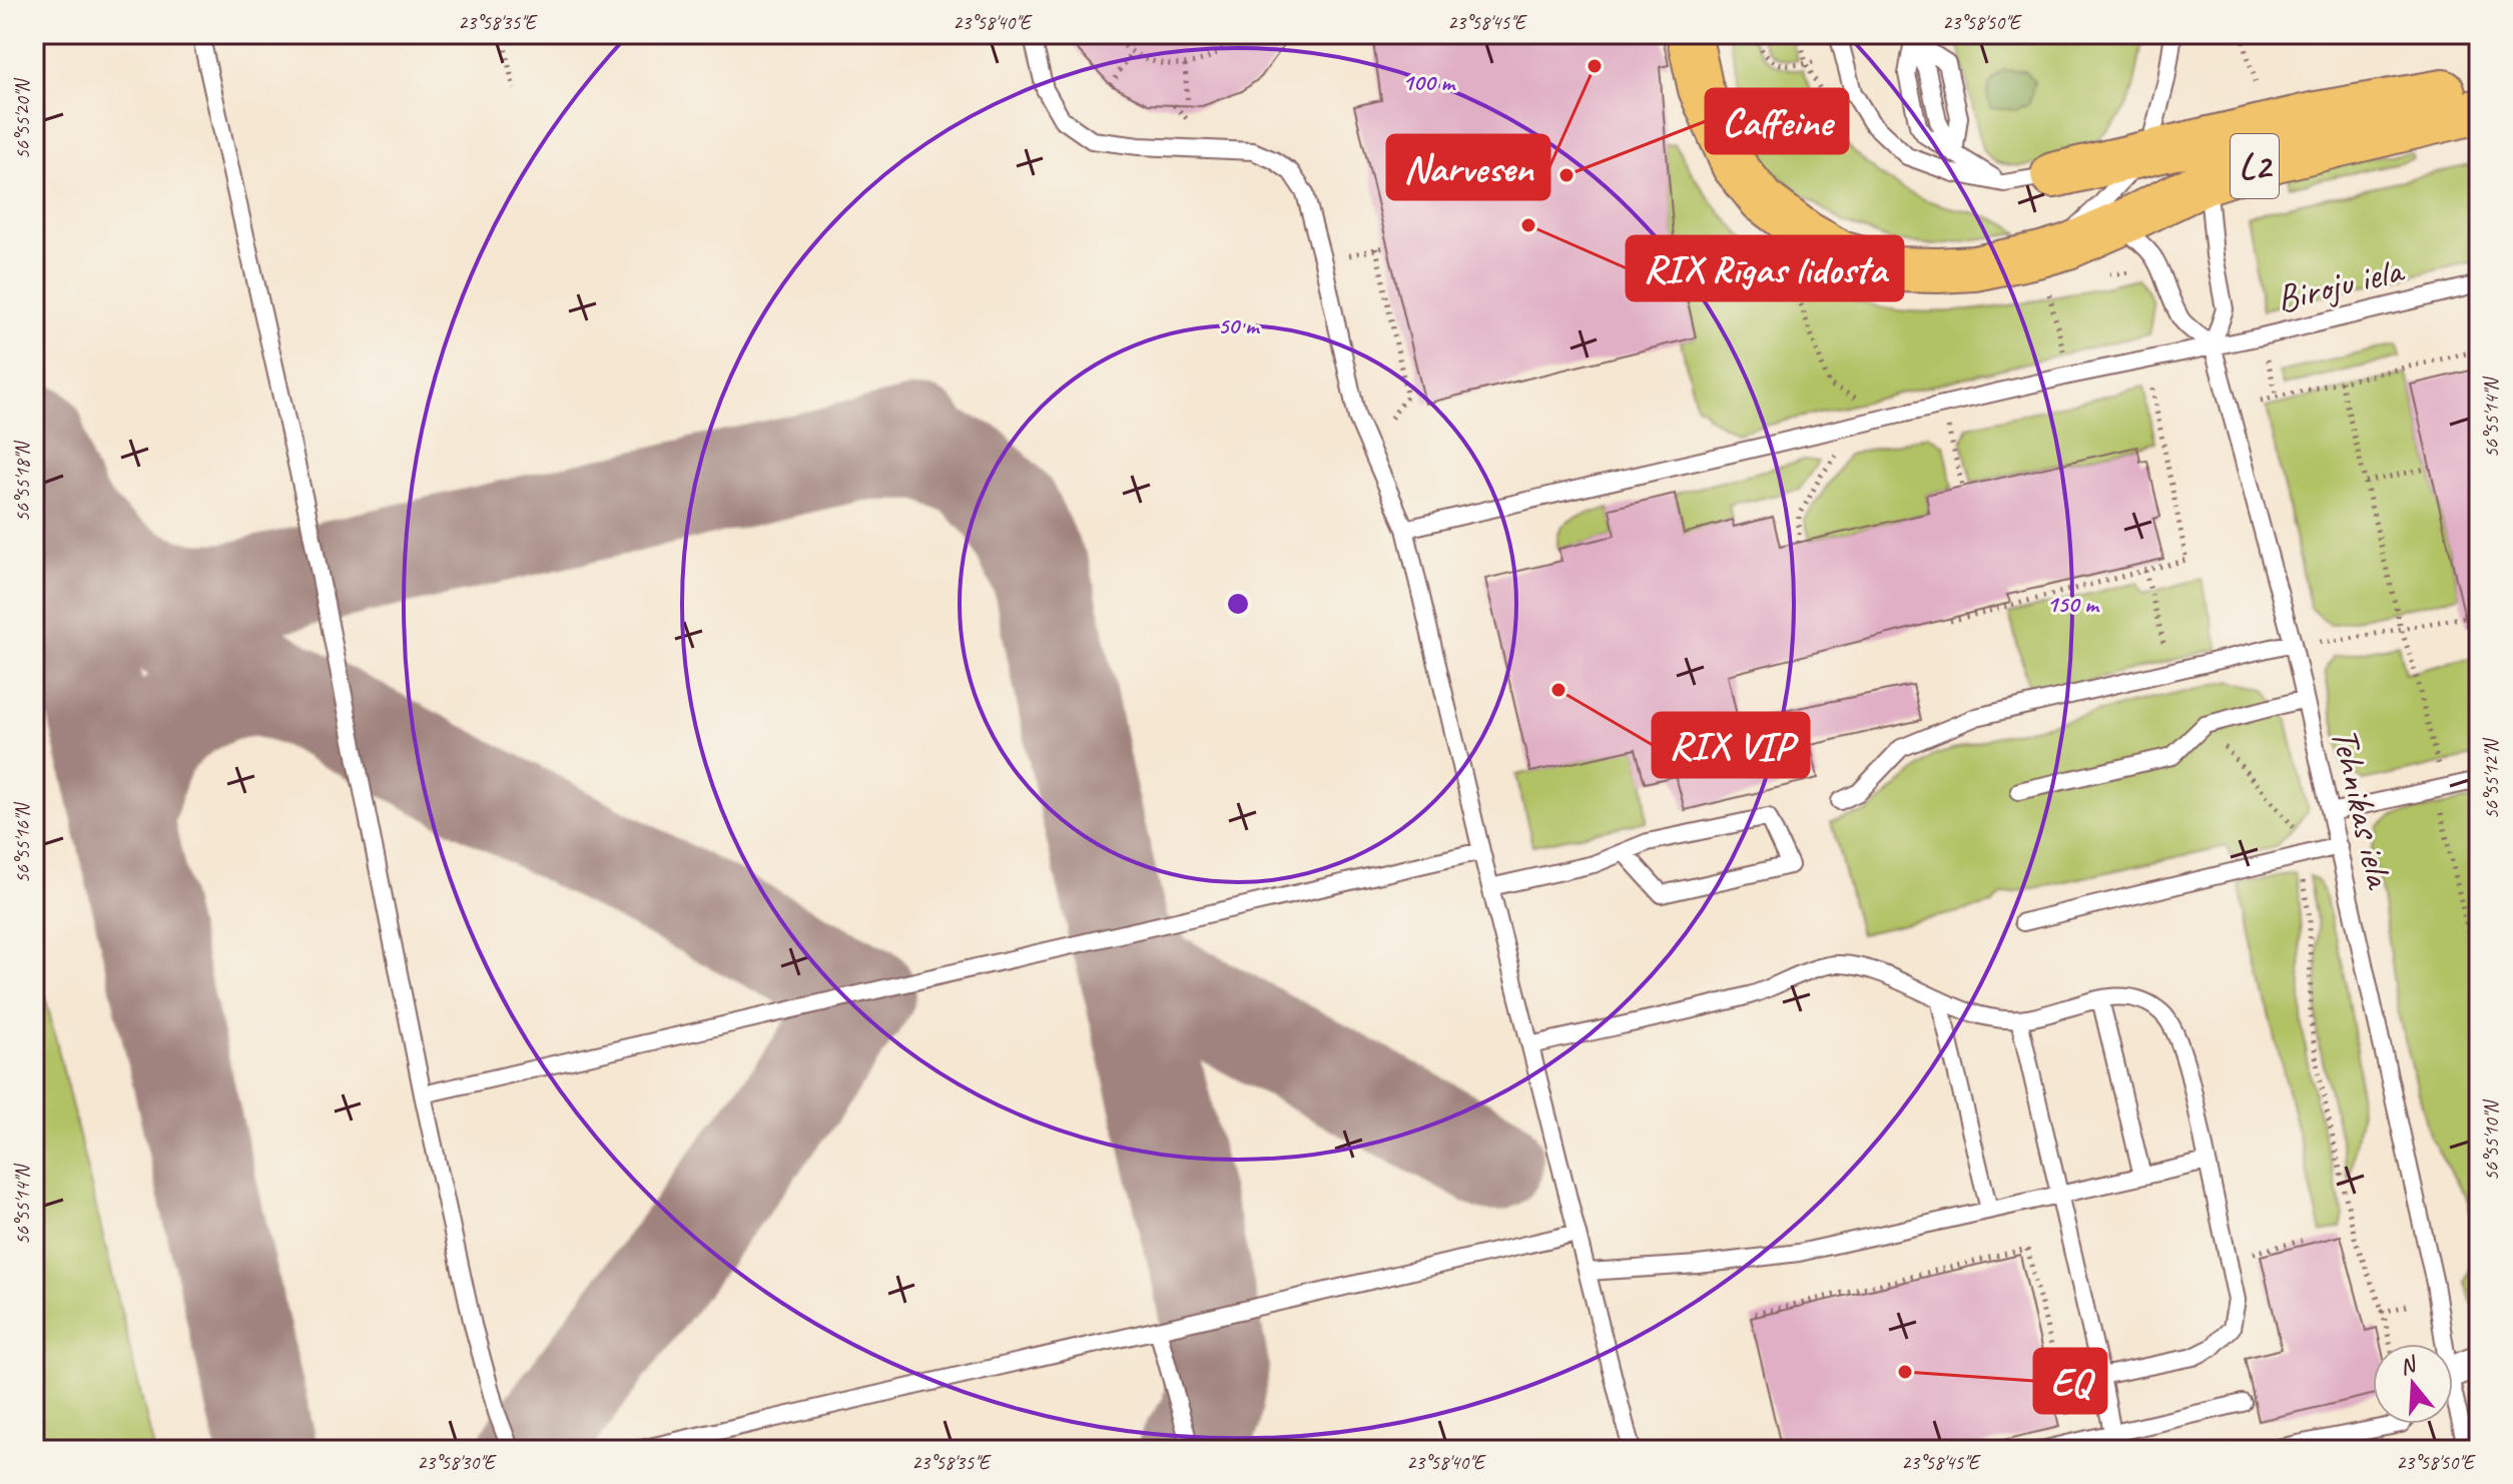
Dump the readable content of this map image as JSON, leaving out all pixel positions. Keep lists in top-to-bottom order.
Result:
{
  "streets": {
    "main road": ["L2"],
    "lane": ["Biroju iela", "Tehnikas iela"]
  },
  "crossings": [
    ["Biroju iela", "Tehnikas iela"]
  ],
  "places": [
    "Narvesen",
    "Caffeine",
    "RIX Rīgas lidosta",
    "RIX VIP",
    "EQ"
  ],
  "north": "top",
  "coordinates": [
    "23°58'35\"E",
    "23°58'40\"E",
    "23°58'45\"E",
    "23°58'50\"E",
    "56°55'20\"N",
    "56°55'14\"N",
    "56°55'18\"N",
    "56°55'12\"N",
    "56°55'16\"N",
    "56°55'10\"N",
    "23°58'30\"E"
  ],
  "rings": ["100 m", "50 m", "150 m"]
}
